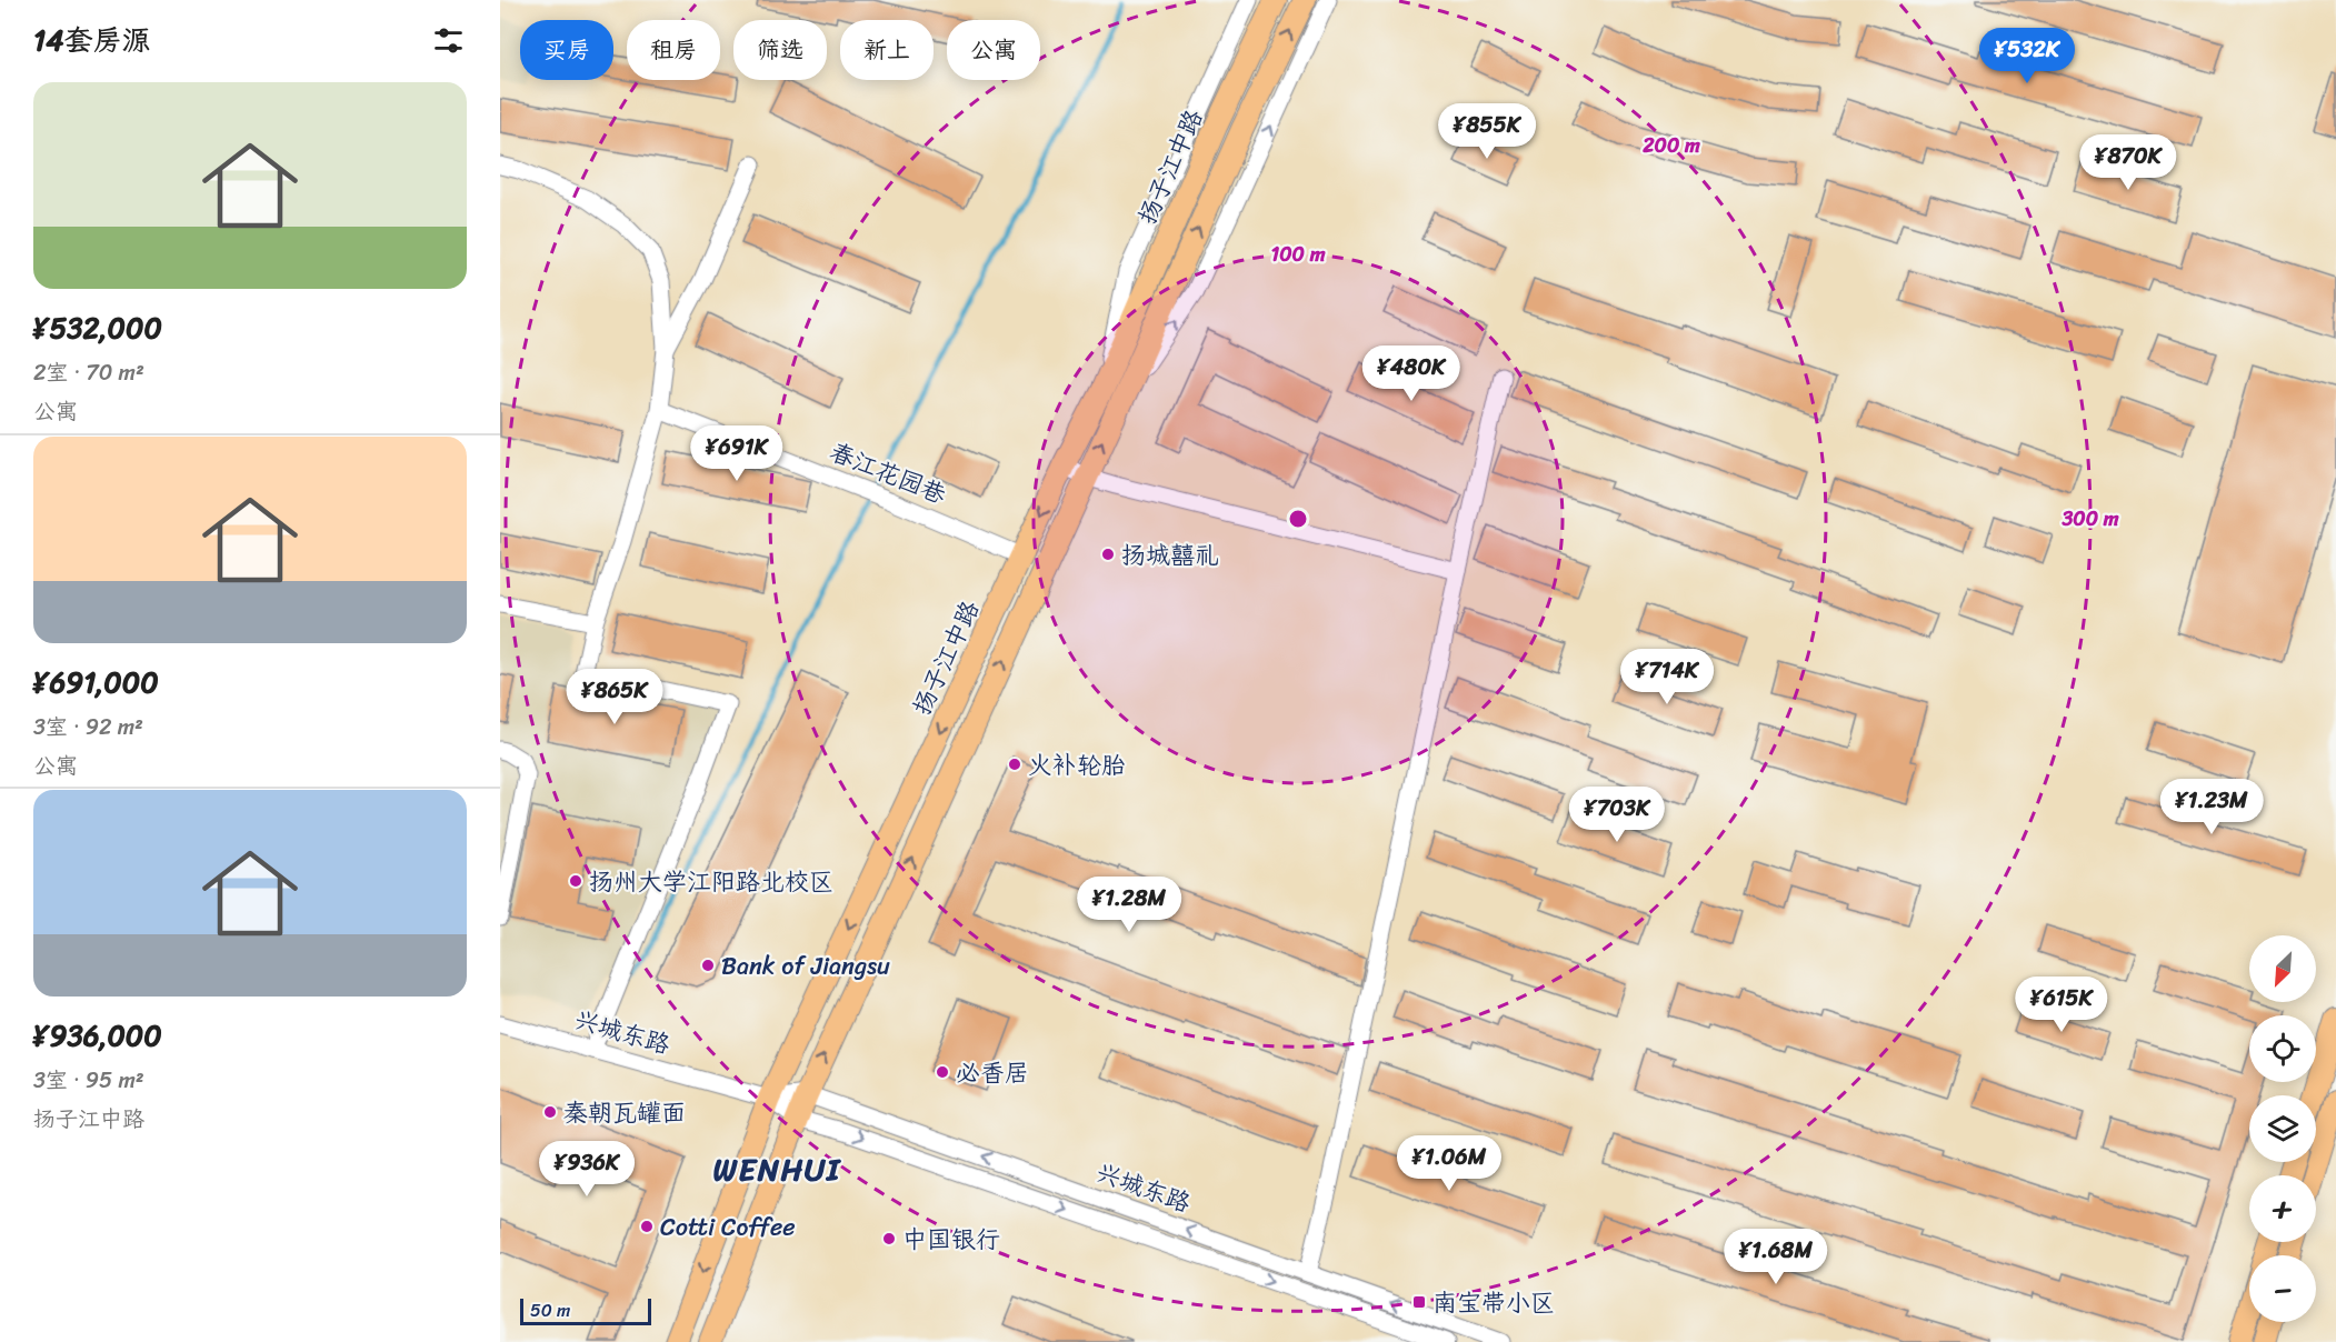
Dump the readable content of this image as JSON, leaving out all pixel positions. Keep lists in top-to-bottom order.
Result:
{
  "streets": {
    "main road": ["扬子江中路"],
    "street": ["春江花园巷", "兴城东路"]
  },
  "crossings": [
    ["扬子江中路", "春江花园巷"],
    ["扬子江中路", "兴城东路"]
  ],
  "districts": ["WENHUI"],
  "places": {
    "other": [
      "扬城囍礼",
      "火补轮胎",
      "扬州大学江阳路北校区",
      "Bank of Jiangsu",
      "必香居",
      "秦朝瓦罐面",
      "Cotti Coffee",
      "中国银行"
    ],
    "transit": ["南宝带小区"]
  },
  "scale_bar": "50 m",
  "north": "bottom left",
  "page": {
    "heading": "14套房源",
    "chip": [
      "买房",
      "租房",
      "筛选",
      "新上",
      "公寓"
    ],
    "price": [
      "¥532K",
      "¥855K",
      "¥870K",
      "¥480K",
      "¥691K",
      "¥714K",
      "¥865K",
      "¥1.23M",
      "¥703K",
      "¥1.28M",
      "¥615K",
      "¥1.06M",
      "¥936K",
      "¥1.68M"
    ],
    "list": [
      {
        "name": "¥532,000",
        "note": "2室 · 70 m² · 公寓"
      },
      {
        "name": "¥691,000",
        "note": "3室 · 92 m² · 公寓"
      },
      {
        "name": "¥936,000",
        "note": "3室 · 95 m² · 扬子江中路"
      }
    ],
    "map_buttons": ["+", "−"],
    "scale": "50 m"
  },
  "rings": ["200 m", "100 m", "300 m"]
}
